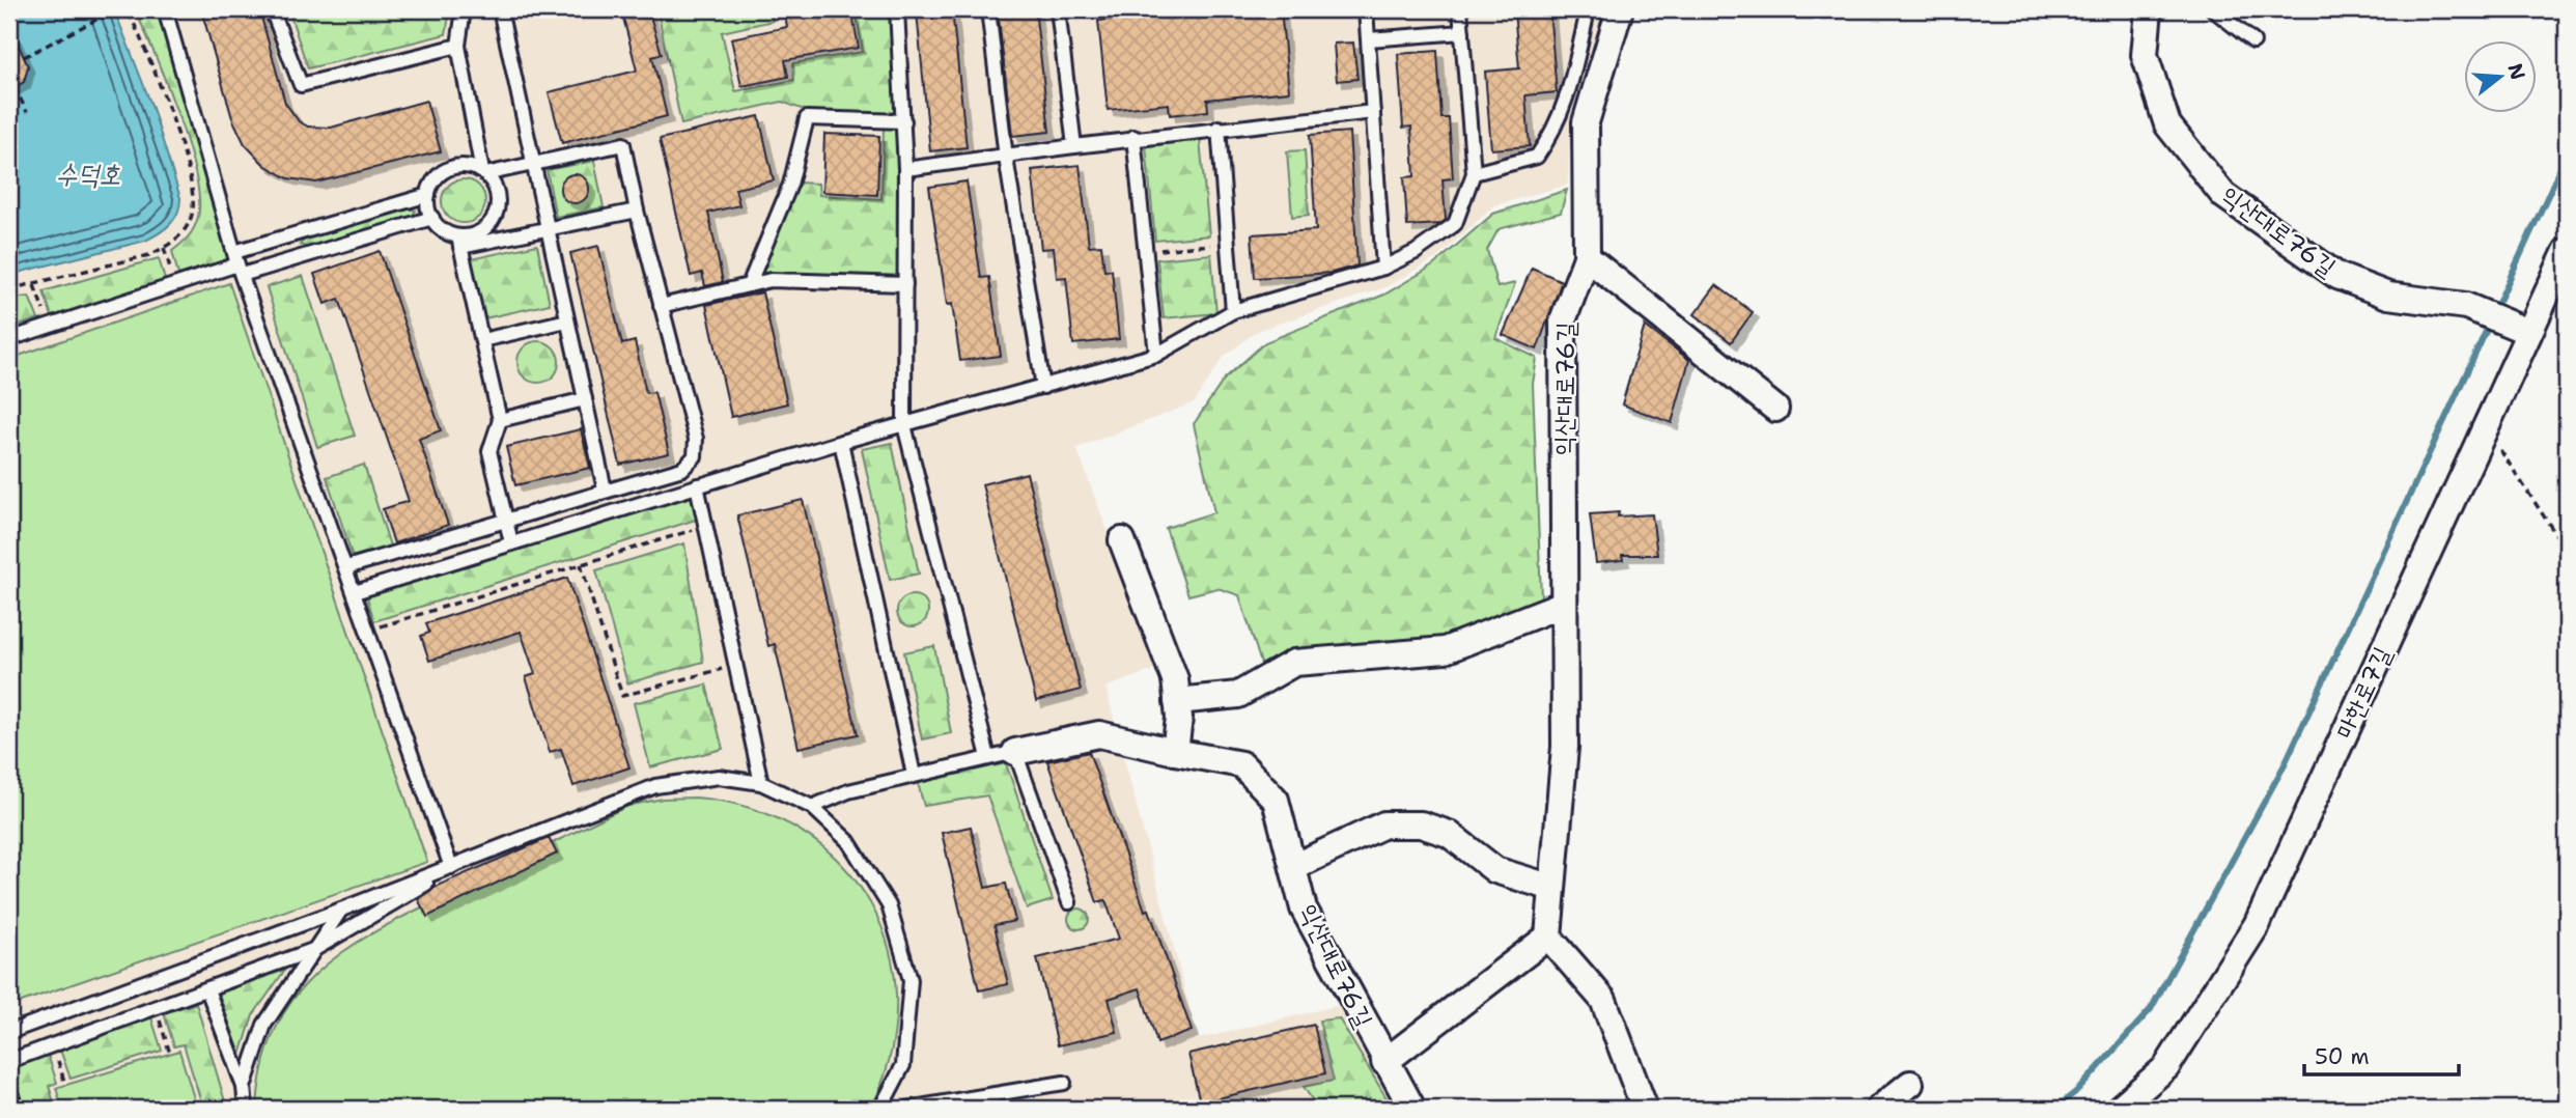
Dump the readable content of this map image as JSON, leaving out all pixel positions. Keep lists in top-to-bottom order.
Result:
{
  "streets": {
    "street": ["익산대로76길", "마한로7길"]
  },
  "crossings": [
    ["익산대로76길", "마한로7길"]
  ],
  "water": ["수덕호"],
  "scale_bar": "50 m",
  "north": "right"
}
